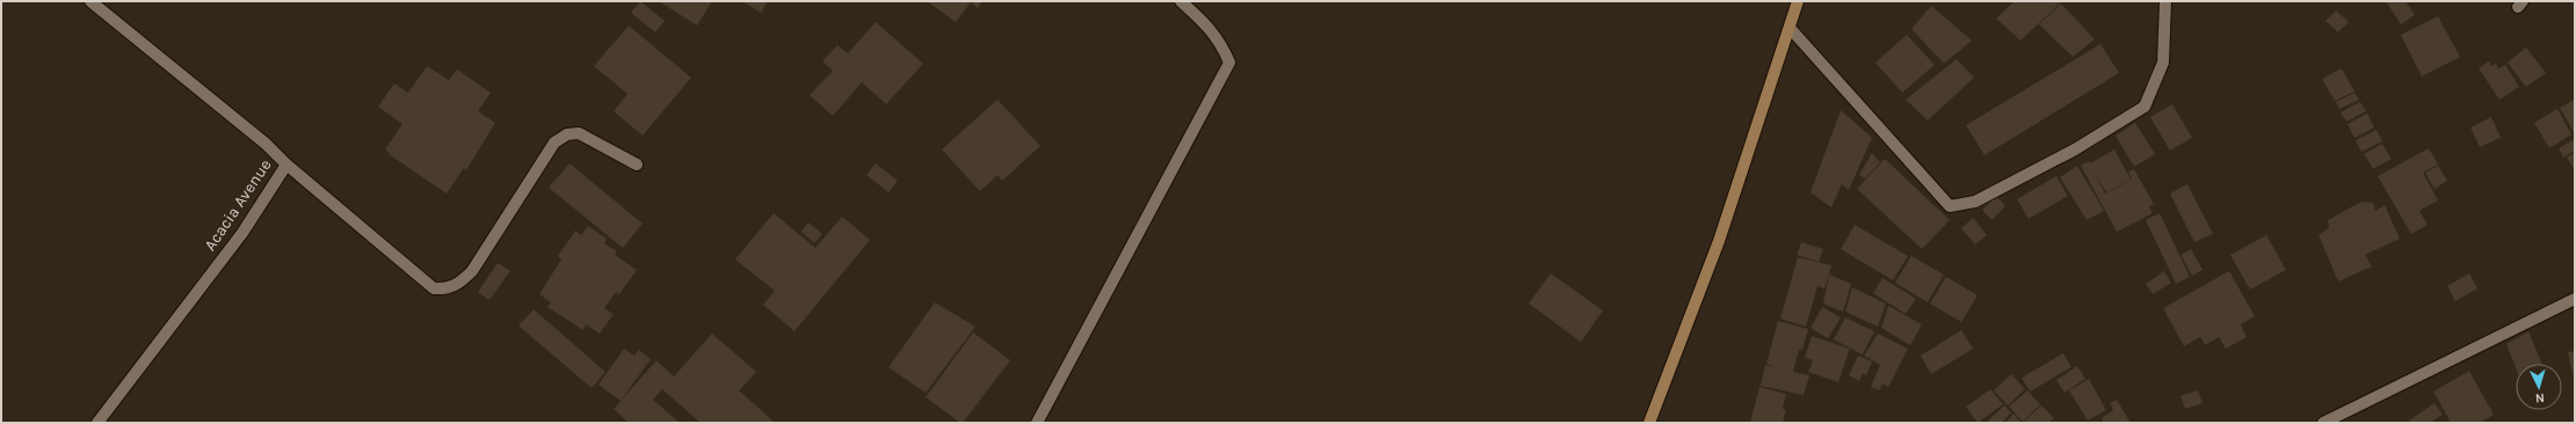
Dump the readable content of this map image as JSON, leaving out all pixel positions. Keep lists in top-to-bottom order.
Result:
{
  "streets": {
    "street": ["Acacia Avenue"]
  },
  "north": "bottom"
}
